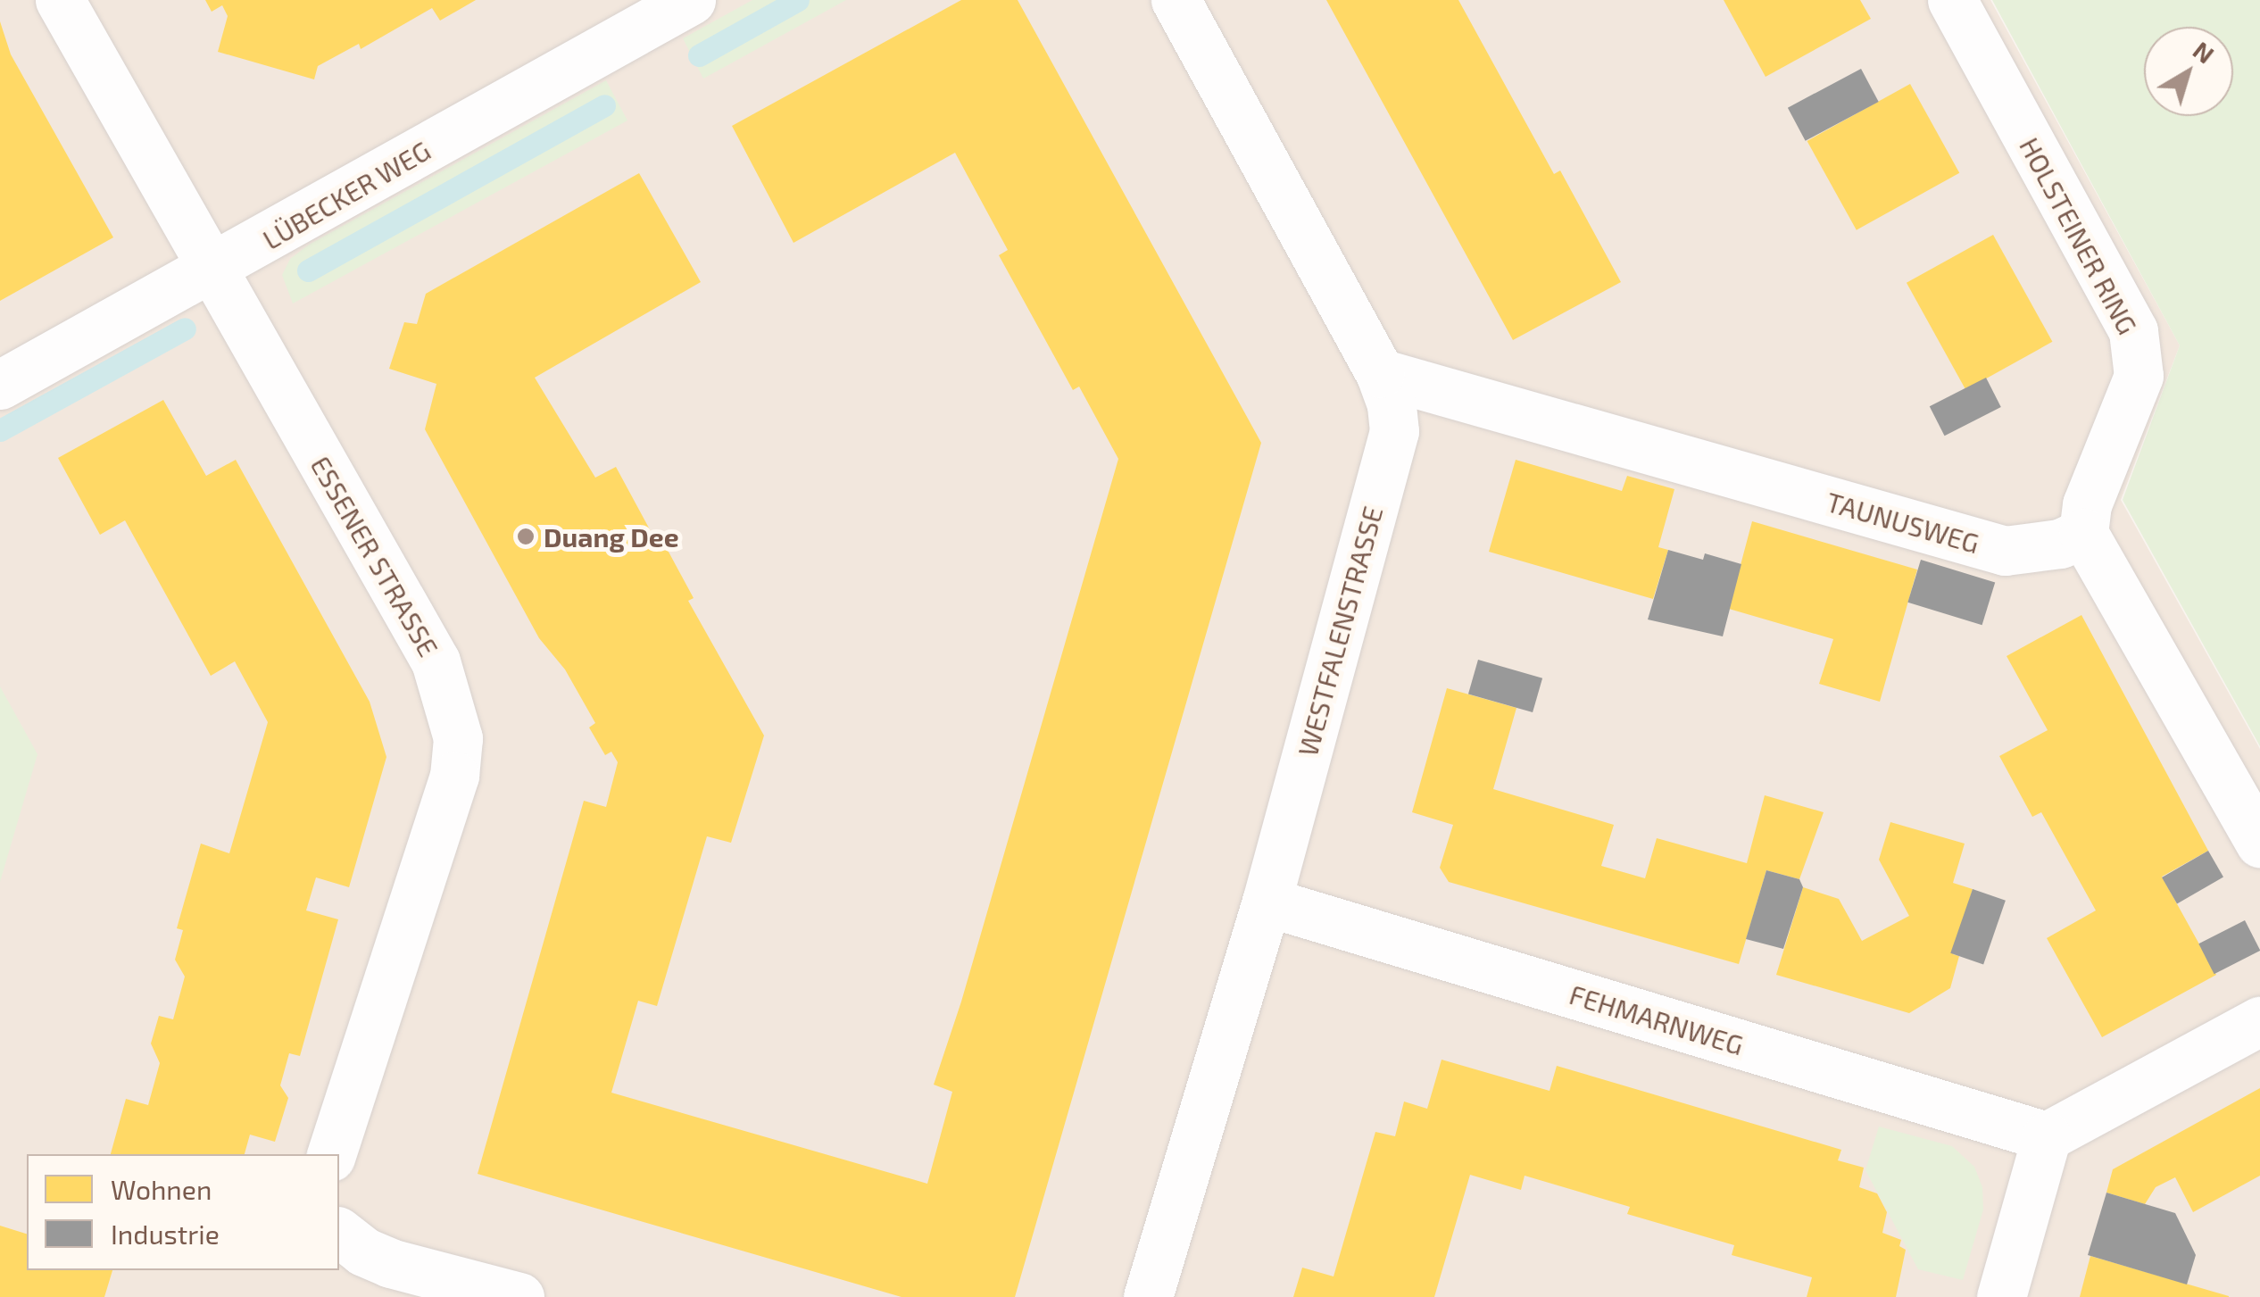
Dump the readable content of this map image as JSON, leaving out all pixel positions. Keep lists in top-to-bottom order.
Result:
{
  "streets": {
    "street": [
      "LÜBECKER WEG",
      "HOLSTEINER RING",
      "TAUNUSWEG",
      "ESSENER STRASSE",
      "WESTFALENSTRASSE",
      "FEHMARNWEG"
    ]
  },
  "crossings": [
    ["LÜBECKER WEG", "ESSENER STRASSE"],
    ["HOLSTEINER RING", "TAUNUSWEG"],
    ["TAUNUSWEG", "WESTFALENSTRASSE"],
    ["WESTFALENSTRASSE", "FEHMARNWEG"]
  ],
  "places": ["Duang Dee"],
  "legend": ["Wohnen", "Industrie"],
  "north": "top right"
}
